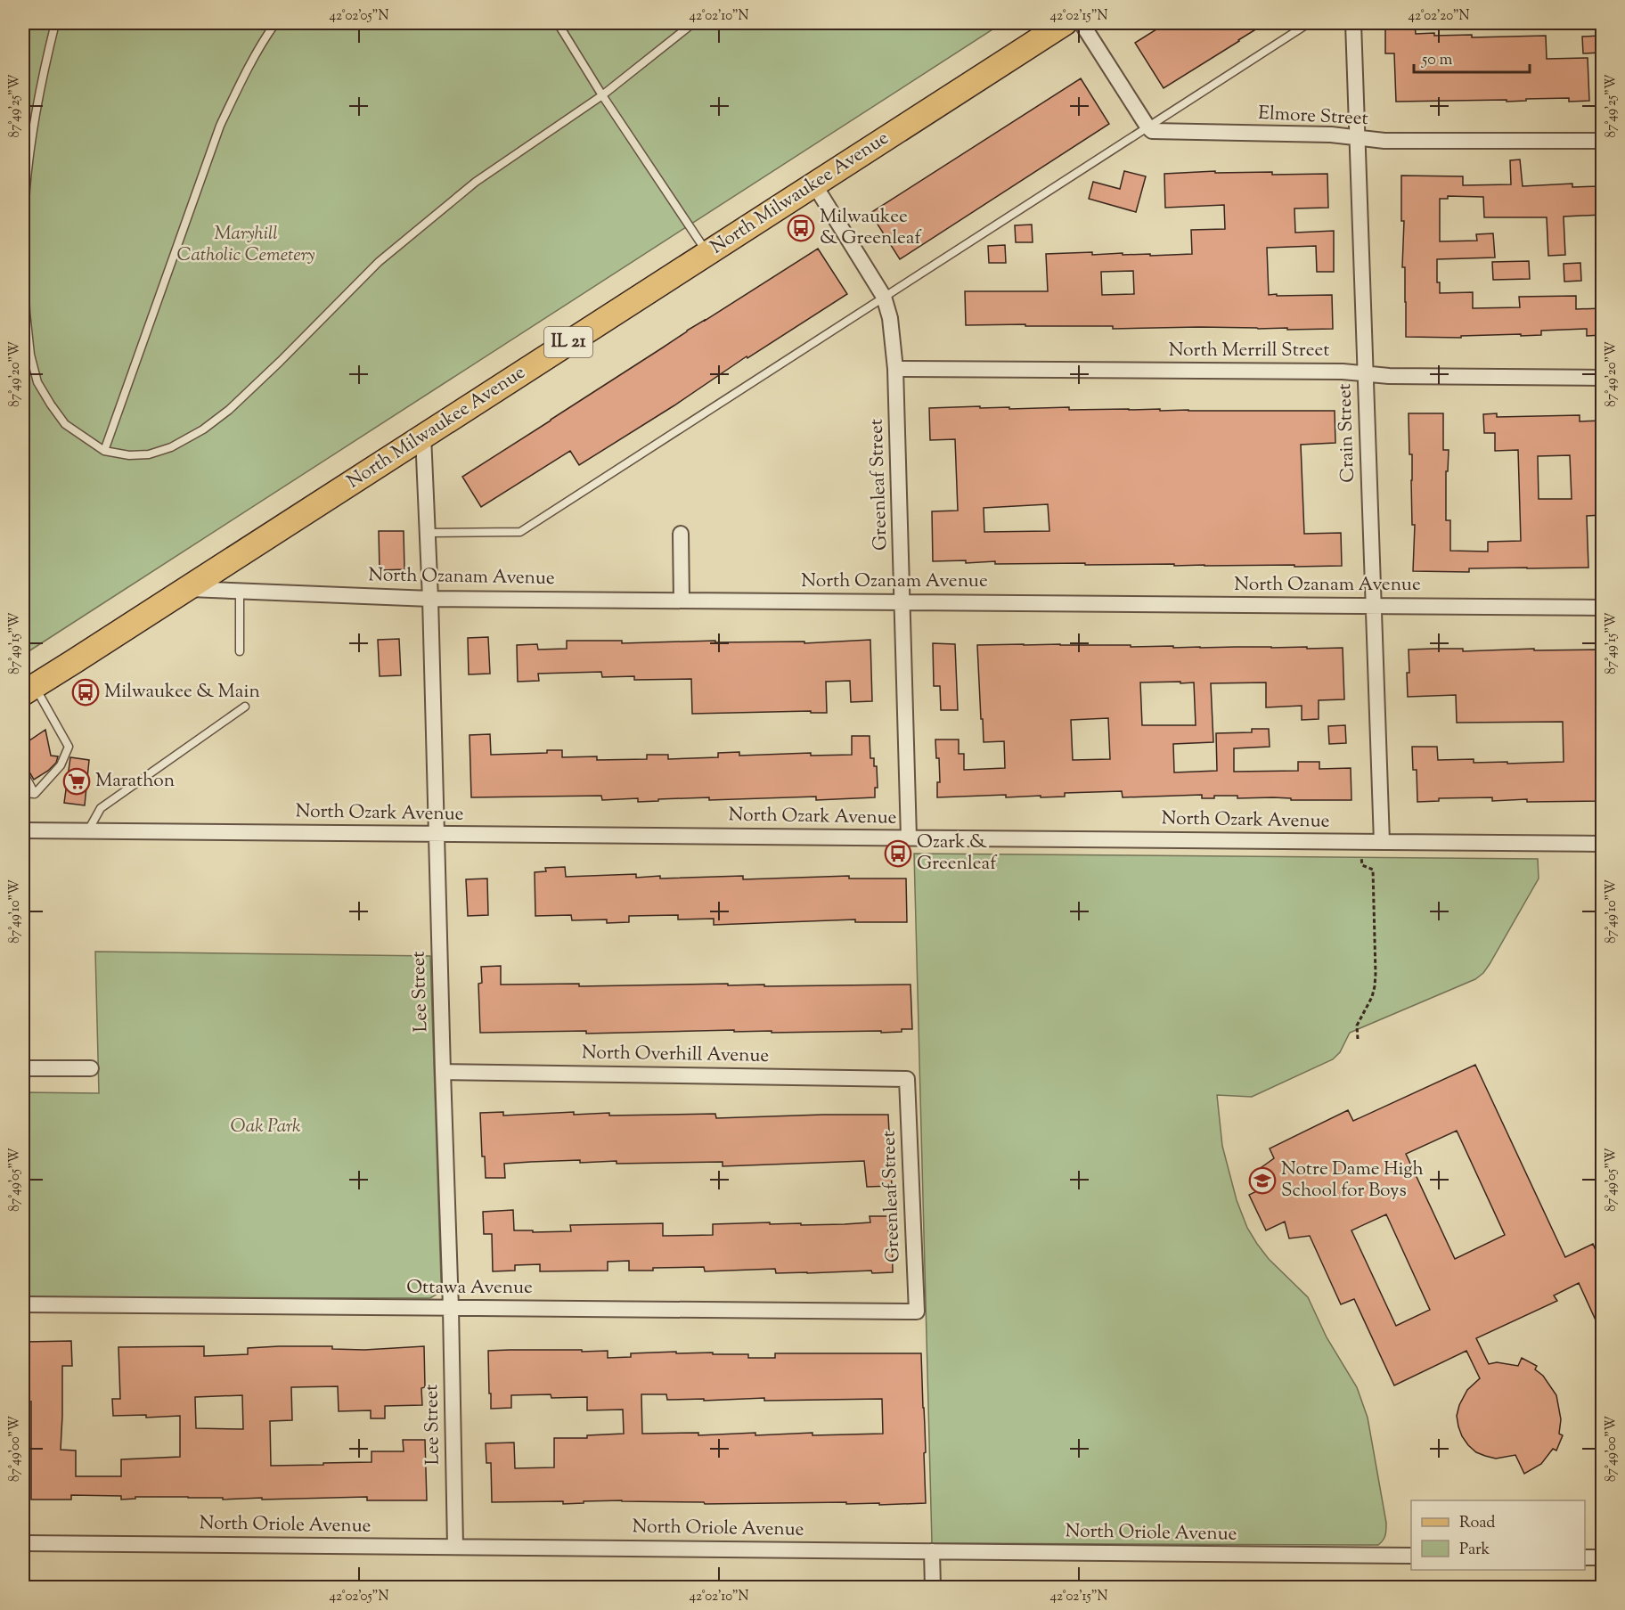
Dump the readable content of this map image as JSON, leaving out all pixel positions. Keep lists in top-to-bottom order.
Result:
{
  "streets": {
    "main road": ["North Milwaukee Avenue", "IL 21"],
    "street": [
      "Elmore Street",
      "North Merrill Street",
      "Crain Street",
      "Greenleaf Street",
      "North Ozanam Avenue",
      "North Ozark Avenue",
      "Lee Street",
      "North Overhill Avenue",
      "Ottawa Avenue",
      "North Oriole Avenue"
    ]
  },
  "crossings": [
    ["Elmore Street", "Crain Street"],
    ["North Milwaukee Avenue", "Greenleaf Street"],
    ["North Milwaukee Avenue", "North Ozanam Avenue"],
    ["North Milwaukee Avenue", "Lee Street"],
    ["North Merrill Street", "Crain Street"],
    ["North Merrill Street", "Greenleaf Street"],
    ["Crain Street", "North Ozanam Avenue"],
    ["Crain Street", "North Ozark Avenue"],
    ["Greenleaf Street", "North Ozanam Avenue"],
    ["Greenleaf Street", "North Ozark Avenue"],
    ["Greenleaf Street", "North Overhill Avenue"],
    ["Greenleaf Street", "Ottawa Avenue"],
    ["North Ozanam Avenue", "Lee Street"],
    ["North Ozark Avenue", "Lee Street"],
    ["Lee Street", "North Overhill Avenue"],
    ["Lee Street", "Ottawa Avenue"],
    ["Lee Street", "North Oriole Avenue"]
  ],
  "parks": ["Maryhill Catholic Cemetery", "Oak Park"],
  "places": {
    "bus stop": ["Milwaukee & Greenleaf", "Milwaukee & Main", "Ozark & Greenleaf"],
    "supermarket": ["Marathon"],
    "school or university": ["Notre Dame High School for Boys"]
  },
  "legend": ["Road", "Park"],
  "scale_bar": "50 m",
  "coordinates": [
    "42°02'05\"N",
    "42°02'10\"N",
    "42°02'15\"N",
    "42°02'20\"N",
    "87°49'25\"W",
    "87°49'20\"W",
    "87°49'15\"W",
    "87°49'10\"W",
    "87°49'05\"W",
    "87°49'00\"W"
  ]
}
